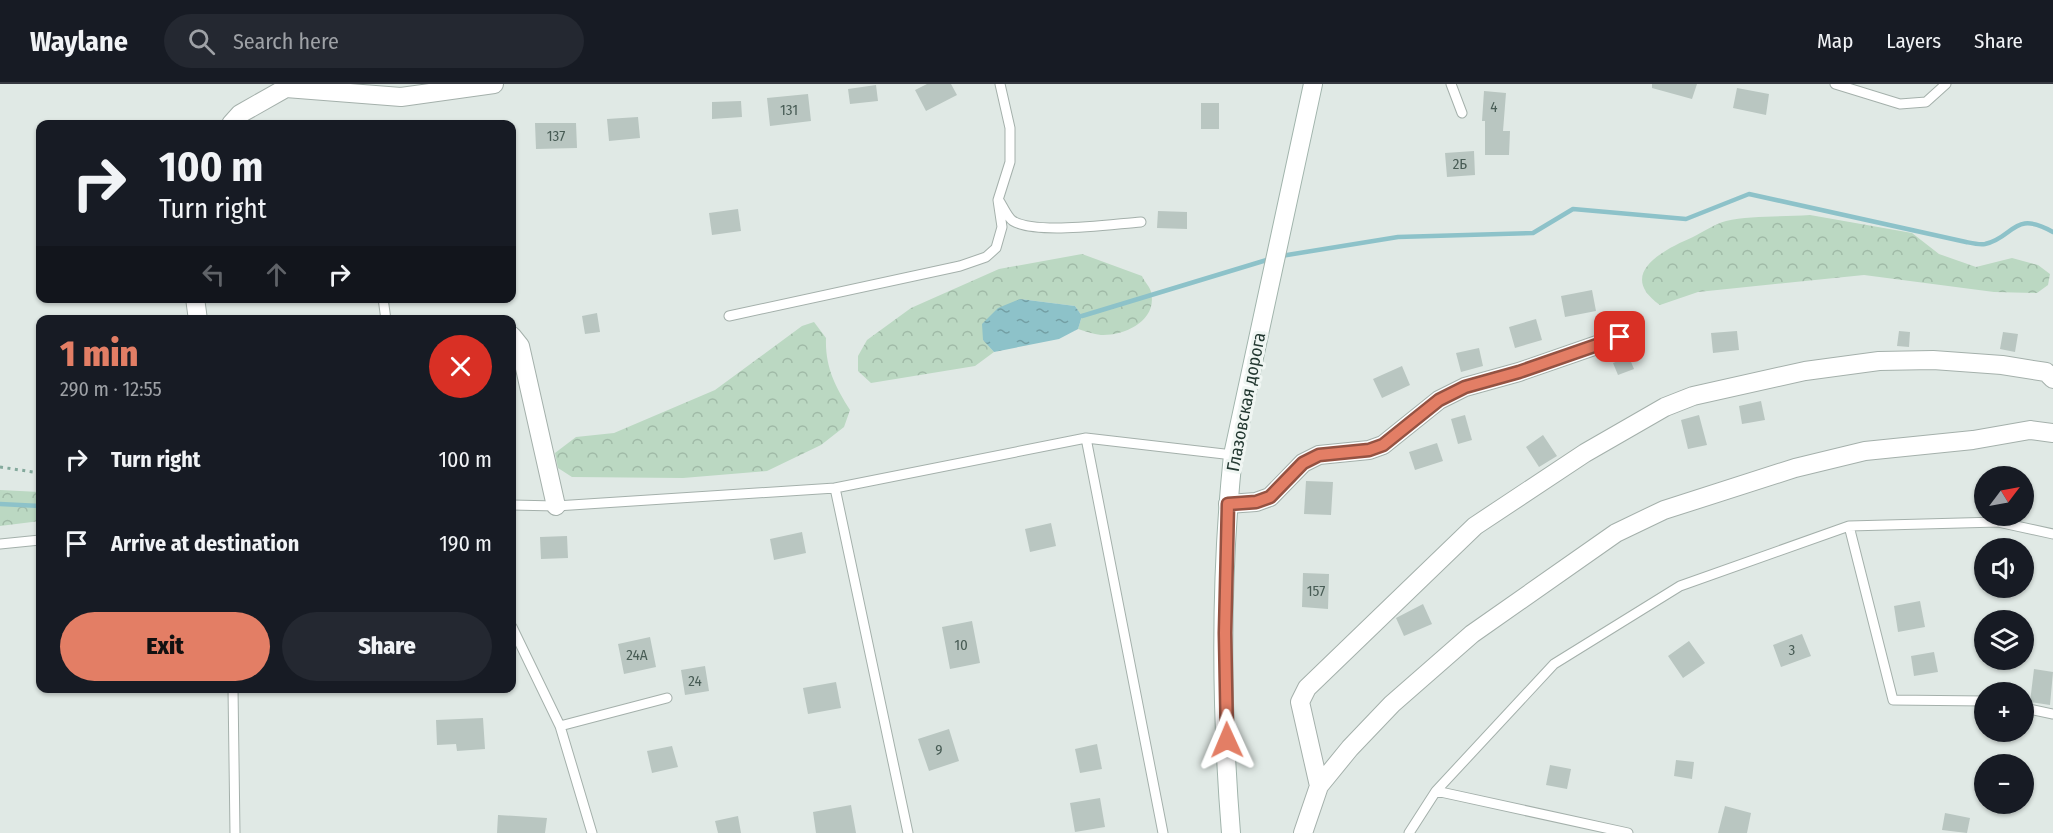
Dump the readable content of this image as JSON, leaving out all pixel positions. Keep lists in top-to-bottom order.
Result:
{
  "streets": {
    "street": ["Глазовская дорога"]
  },
  "house_numbers": [
    "4",
    "131",
    "137",
    "2Б",
    "157",
    "10",
    "3",
    "24А",
    "24",
    "9"
  ],
  "north": "top right",
  "page": {
    "header": "Waylane",
    "search": "Search here",
    "nav": ["Map", "Layers", "Share"],
    "turn": ["100 m", "Turn right"],
    "heading": ["1 min", "290 m · 12:55"],
    "list": [
      {
        "name": "Turn right",
        "value": "100 m"
      },
      {
        "name": "Arrive at destination",
        "value": "190 m"
      }
    ],
    "map_buttons": ["+", "−"],
    "buttons": ["Exit", "Share"]
  }
}
